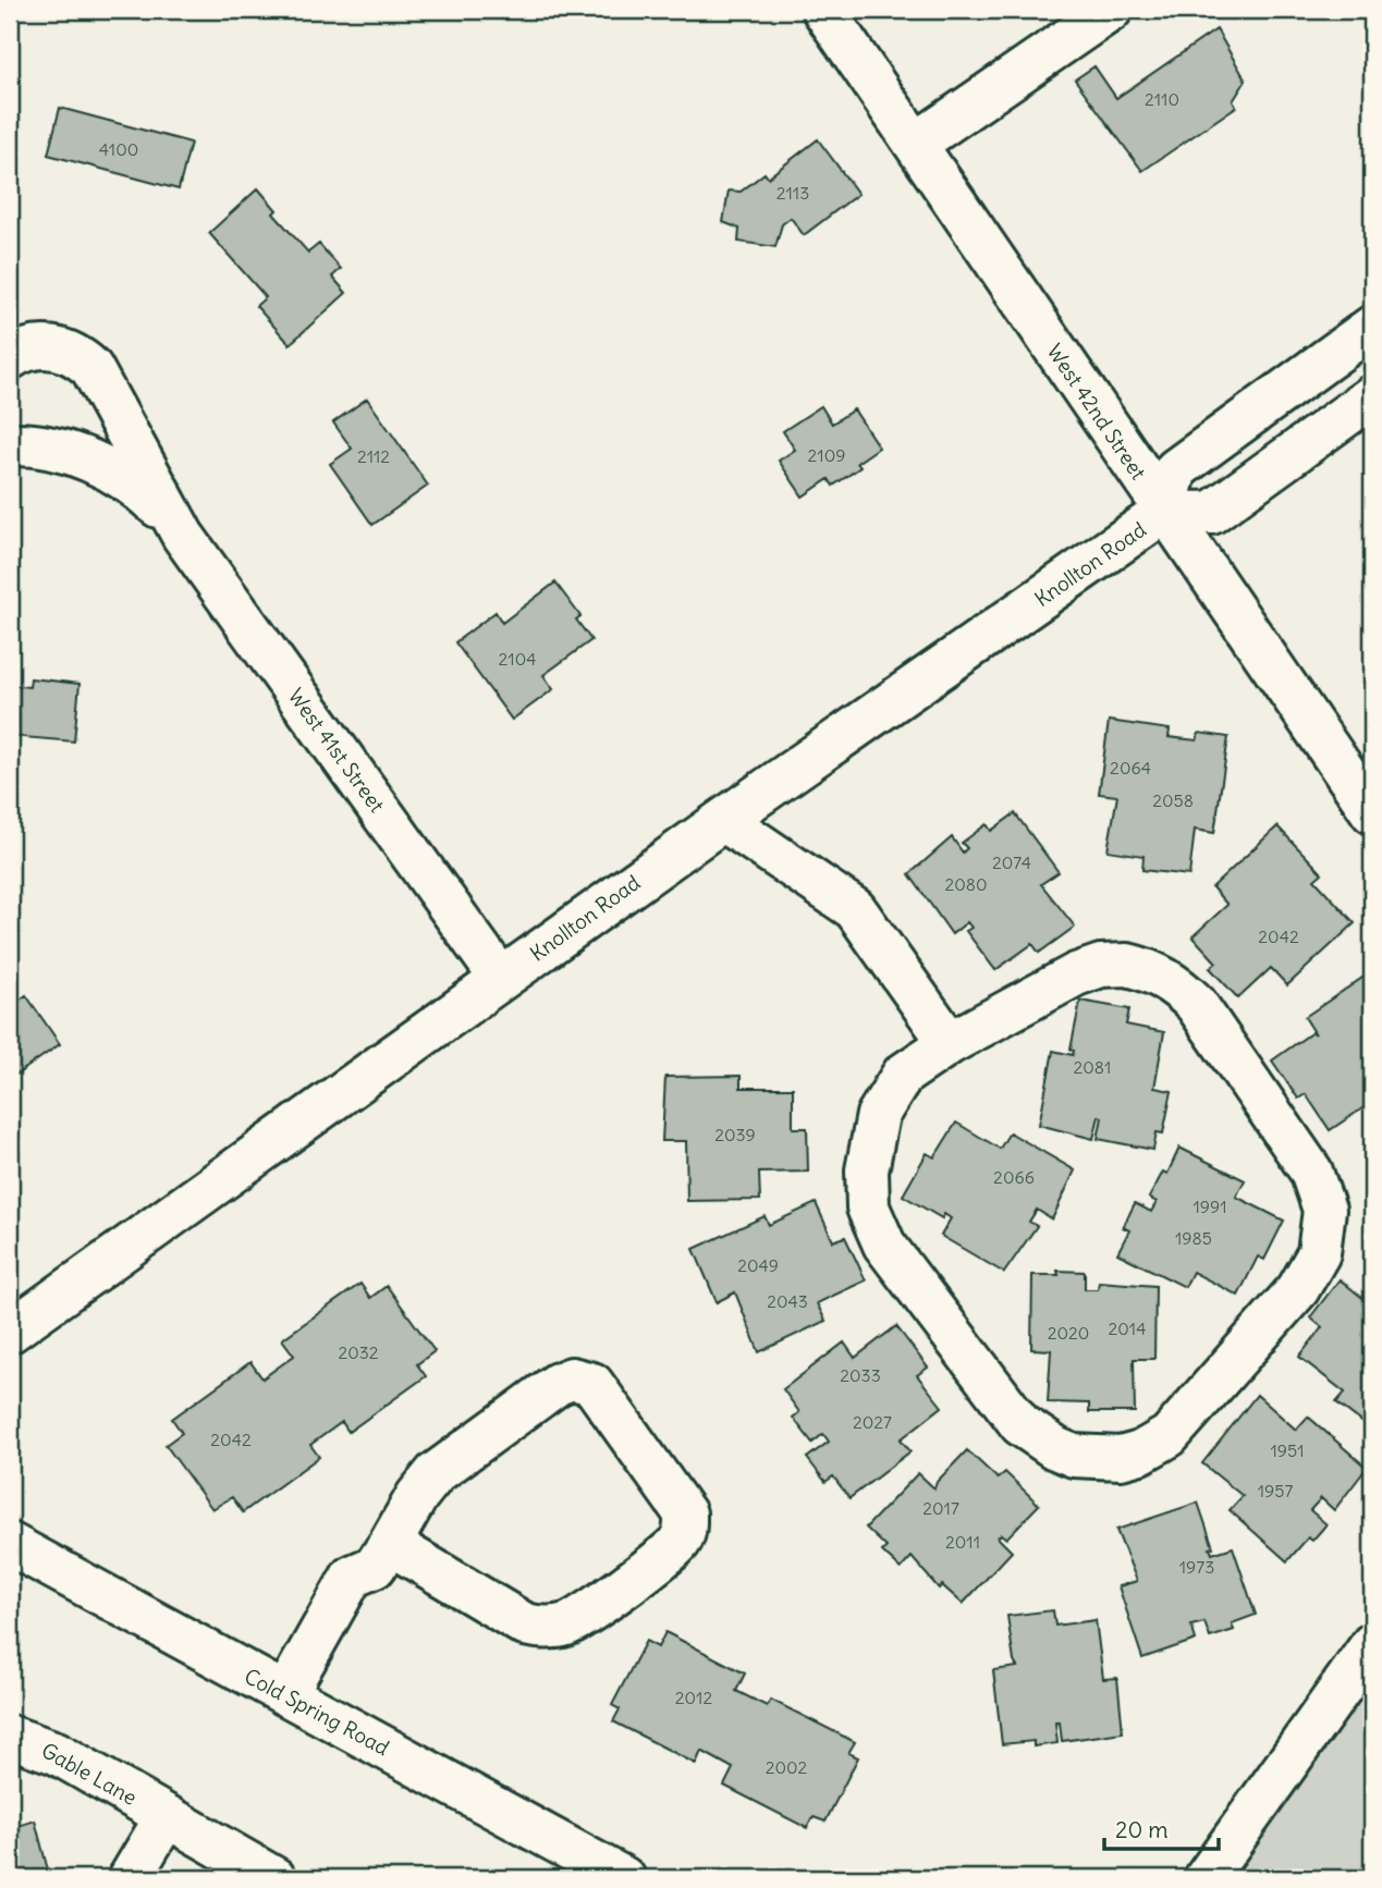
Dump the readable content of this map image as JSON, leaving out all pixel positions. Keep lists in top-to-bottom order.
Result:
{
  "streets": {
    "street": [
      "West 42nd Street",
      "Knollton Road",
      "West 41st Street",
      "Cold Spring Road",
      "Gable Lane"
    ]
  },
  "crossings": [
    ["West 42nd Street", "Knollton Road"],
    ["Knollton Road", "West 41st Street"]
  ],
  "house_numbers": [
    "2110",
    "4100",
    "2113",
    "2109",
    "2112",
    "2104",
    "2064",
    "2058",
    "2074",
    "2080",
    "2042",
    "2081",
    "2039",
    "2066",
    "1991",
    "1985",
    "2049",
    "2043",
    "2014",
    "2020",
    "2032",
    "2033",
    "2027",
    "2042",
    "1951",
    "1957",
    "2017",
    "2011",
    "1973",
    "2012",
    "2002"
  ],
  "scale_bar": "20 m"
}
